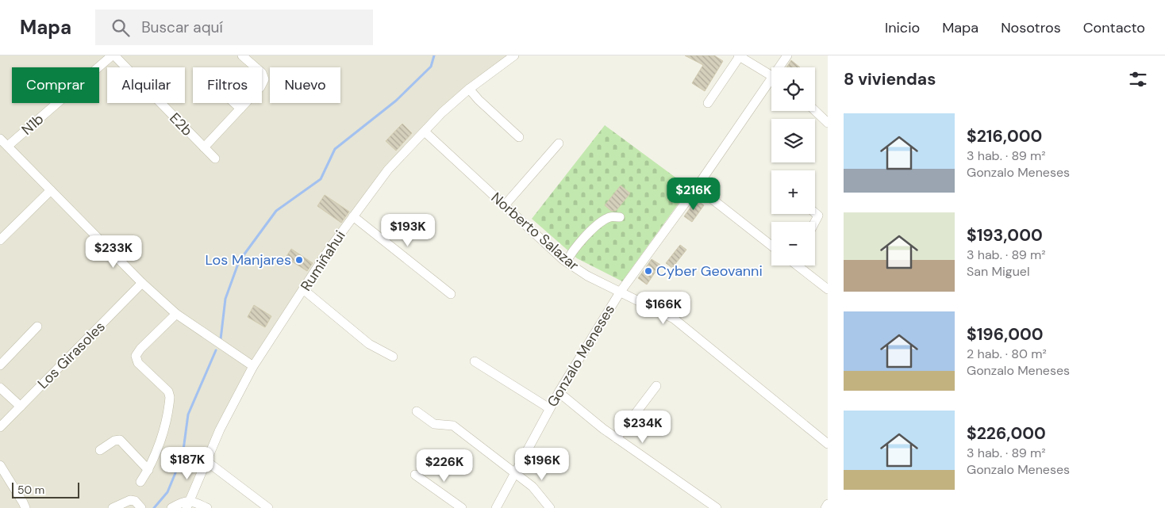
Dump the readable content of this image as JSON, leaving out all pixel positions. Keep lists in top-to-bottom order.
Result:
{
  "streets": {
    "street": [
      "N1b",
      "E2b",
      "Norberto Salazar",
      "Rumiñahui",
      "Los Girasoles",
      "Gonzalo Meneses"
    ]
  },
  "crossings": [
    ["N1b", "E2b"],
    ["Norberto Salazar", "Rumiñahui"],
    ["Norberto Salazar", "Gonzalo Meneses"]
  ],
  "places": ["Los Manjares", "Cyber Geovanni"],
  "scale_bar": "50 m",
  "page": {
    "header": "Mapa",
    "search": "Buscar aquí",
    "nav": [
      "Inicio",
      "Mapa",
      "Nosotros",
      "Contacto"
    ],
    "heading": "8 viviendas",
    "map_buttons": ["+", "−"],
    "chip": [
      "Comprar",
      "Alquilar",
      "Filtros",
      "Nuevo"
    ],
    "list": [
      {
        "name": "$216,000",
        "note": "3 hab. · 89 m² · Gonzalo Meneses"
      },
      {
        "name": "$193,000",
        "note": "3 hab. · 89 m² · San Miguel"
      },
      {
        "name": "$196,000",
        "note": "2 hab. · 80 m² · Gonzalo Meneses"
      },
      {
        "name": "$226,000",
        "note": "3 hab. · 89 m² · Gonzalo Meneses"
      }
    ],
    "price": [
      "$216K",
      "$193K",
      "$233K",
      "$166K",
      "$234K",
      "$187K",
      "$196K",
      "$226K"
    ],
    "scale": "50 m"
  }
}
